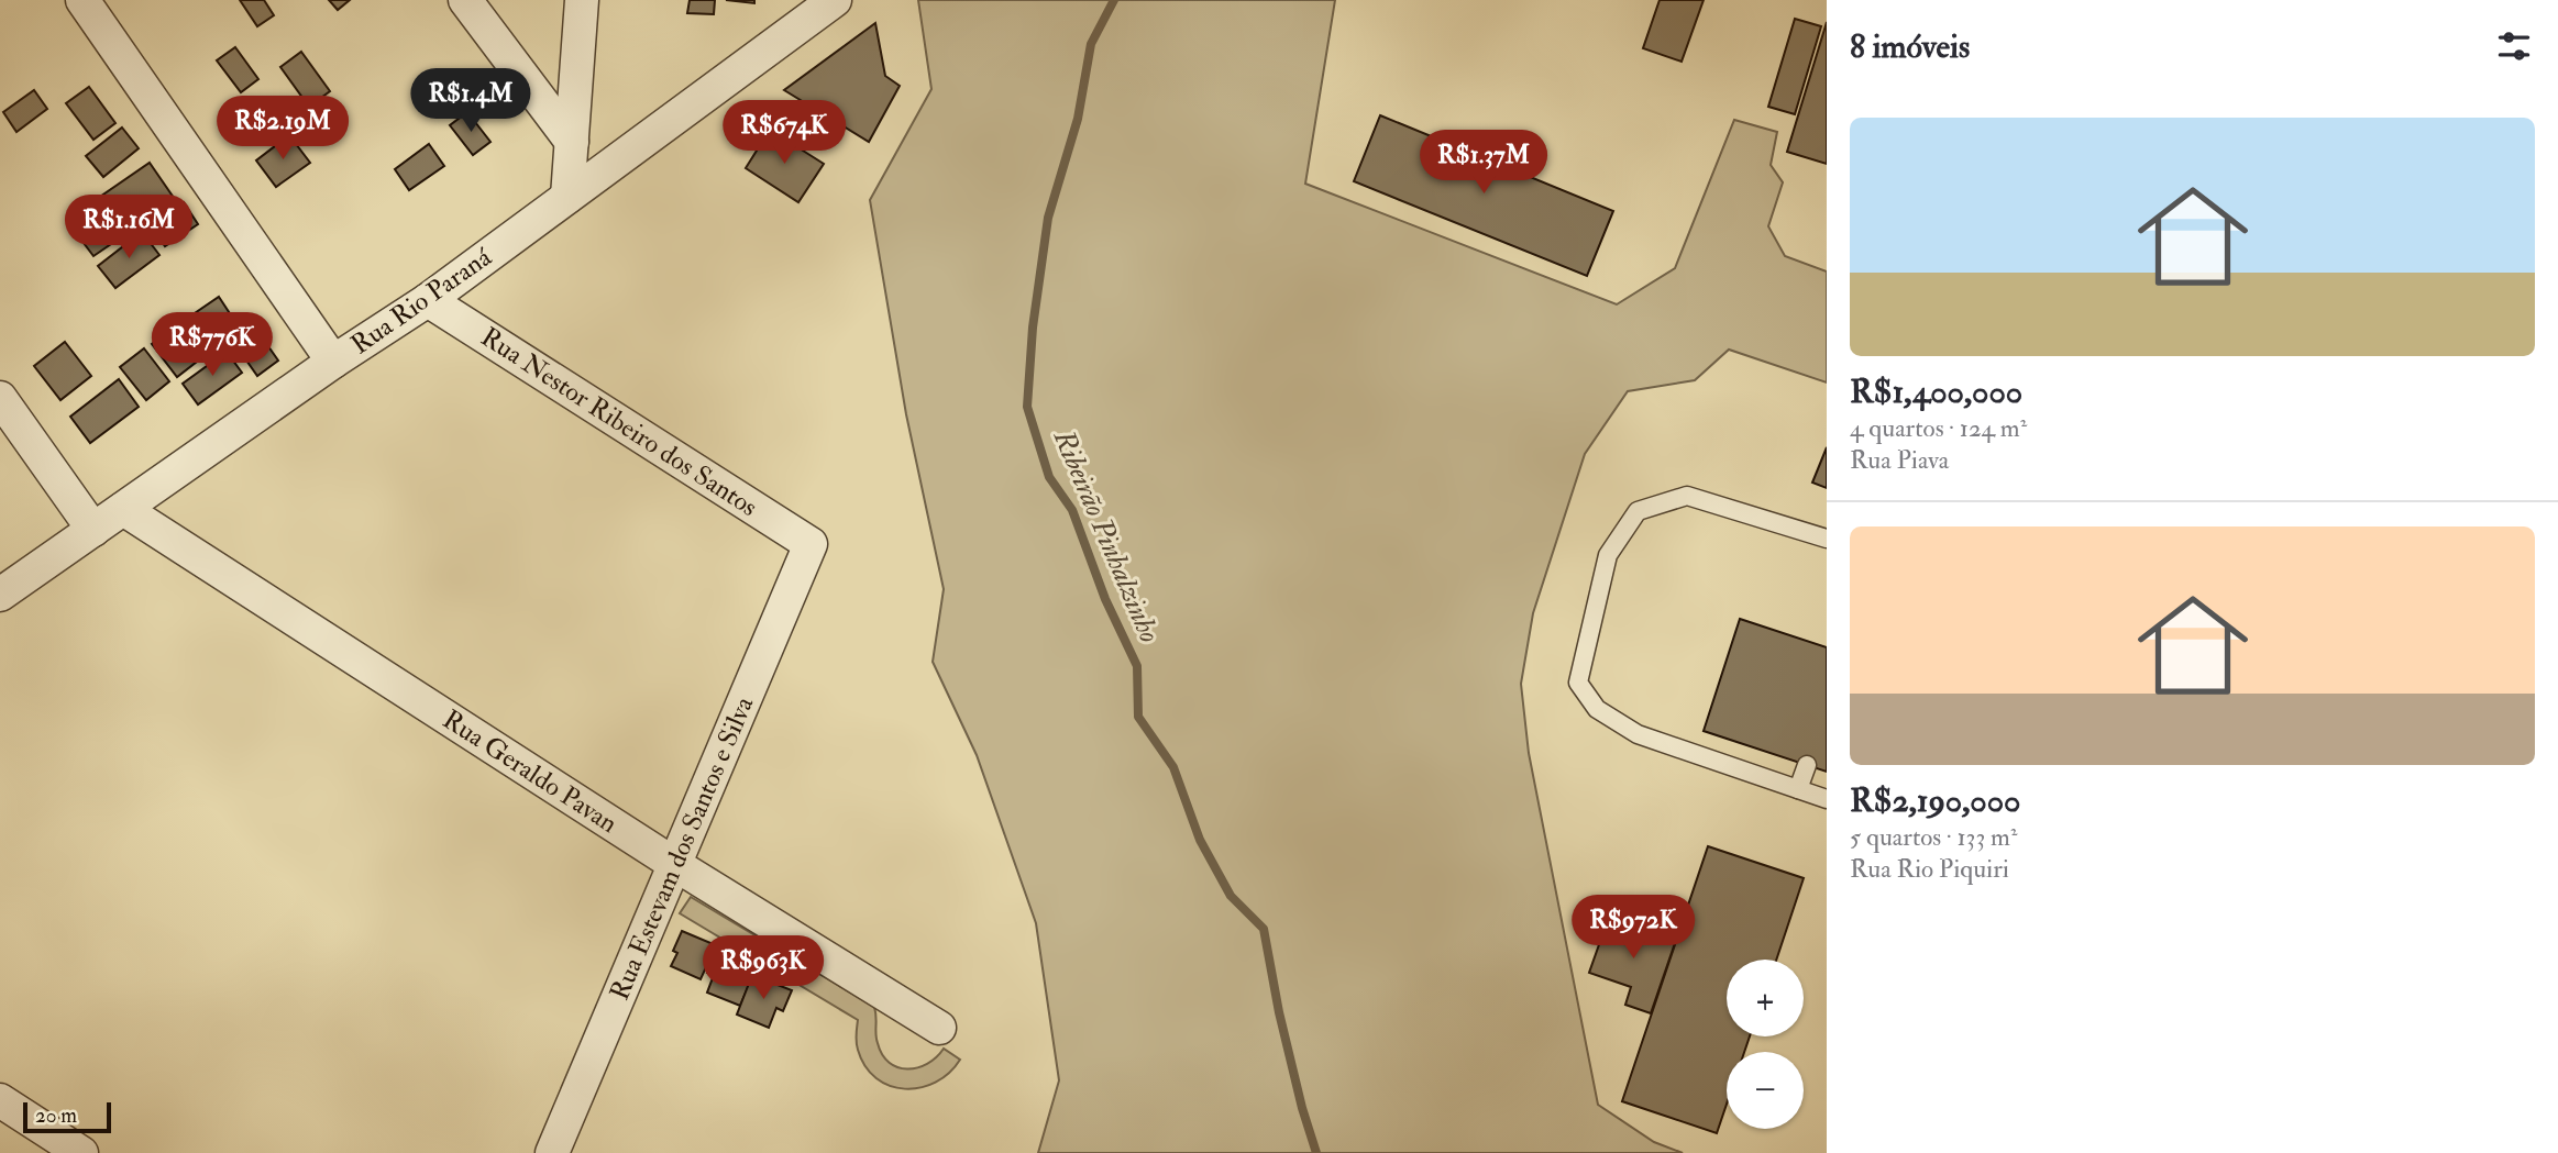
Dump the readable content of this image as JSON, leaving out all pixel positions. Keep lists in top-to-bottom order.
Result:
{
  "streets": {
    "street": [
      "Rua Rio Paraná",
      "Rua Nestor Ribeiro dos Santos",
      "Rua Geraldo Pavan",
      "Rua Estevam dos Santos e Silva"
    ]
  },
  "crossings": [
    ["Rua Rio Paraná", "Rua Nestor Ribeiro dos Santos"],
    ["Rua Rio Paraná", "Rua Geraldo Pavan"],
    ["Rua Nestor Ribeiro dos Santos", "Rua Estevam dos Santos e Silva"],
    ["Rua Geraldo Pavan", "Rua Estevam dos Santos e Silva"]
  ],
  "water": ["Ribeirão Pinhalzinho"],
  "scale_bar": "20 m",
  "page": {
    "heading": "8 imóveis",
    "price": [
      "R$1.4M",
      "R$2.19M",
      "R$674K",
      "R$1.37M",
      "R$1.16M",
      "R$776K",
      "R$972K",
      "R$963K"
    ],
    "list": [
      {
        "name": "R$1,400,000",
        "note": "4 quartos · 124 m² · Rua Piava"
      },
      {
        "name": "R$2,190,000",
        "note": "5 quartos · 133 m² · Rua Rio Piquiri"
      }
    ],
    "map_buttons": ["+", "−"],
    "scale": "20 m"
  }
}
